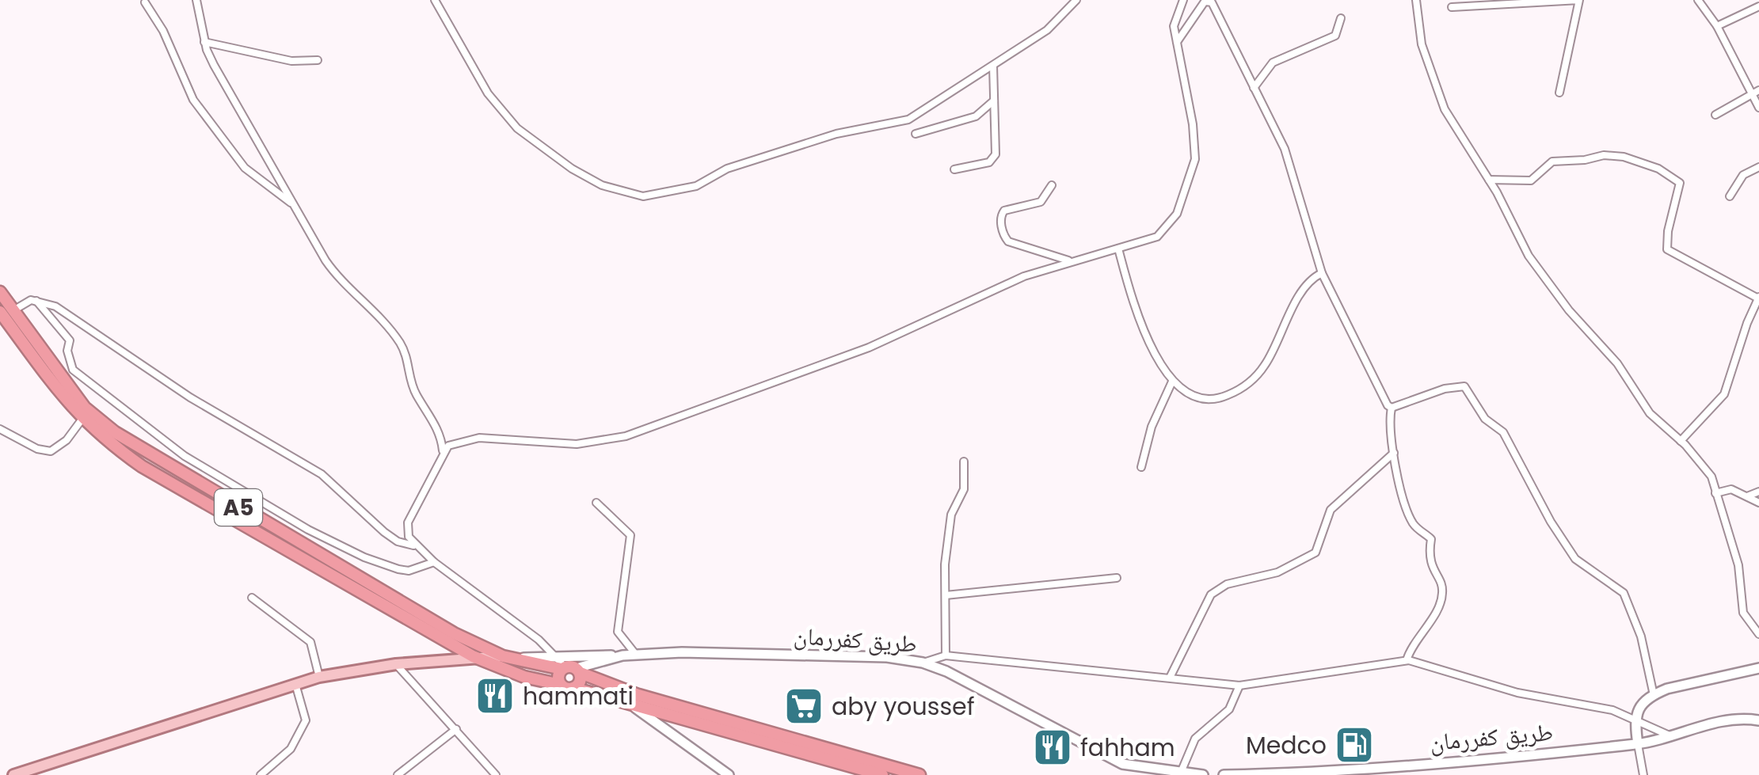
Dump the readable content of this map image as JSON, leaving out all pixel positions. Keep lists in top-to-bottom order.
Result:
{
  "streets": {
    "highway": ["A5"],
    "main road": ["طريق كفررمان"]
  },
  "crossings": [
    ["A5", "طريق كفررمان"]
  ],
  "places": {
    "restaurant": ["hammati", "fahham"],
    "supermarket": ["aby youssef"],
    "fuel station": ["Medco"]
  }
}
